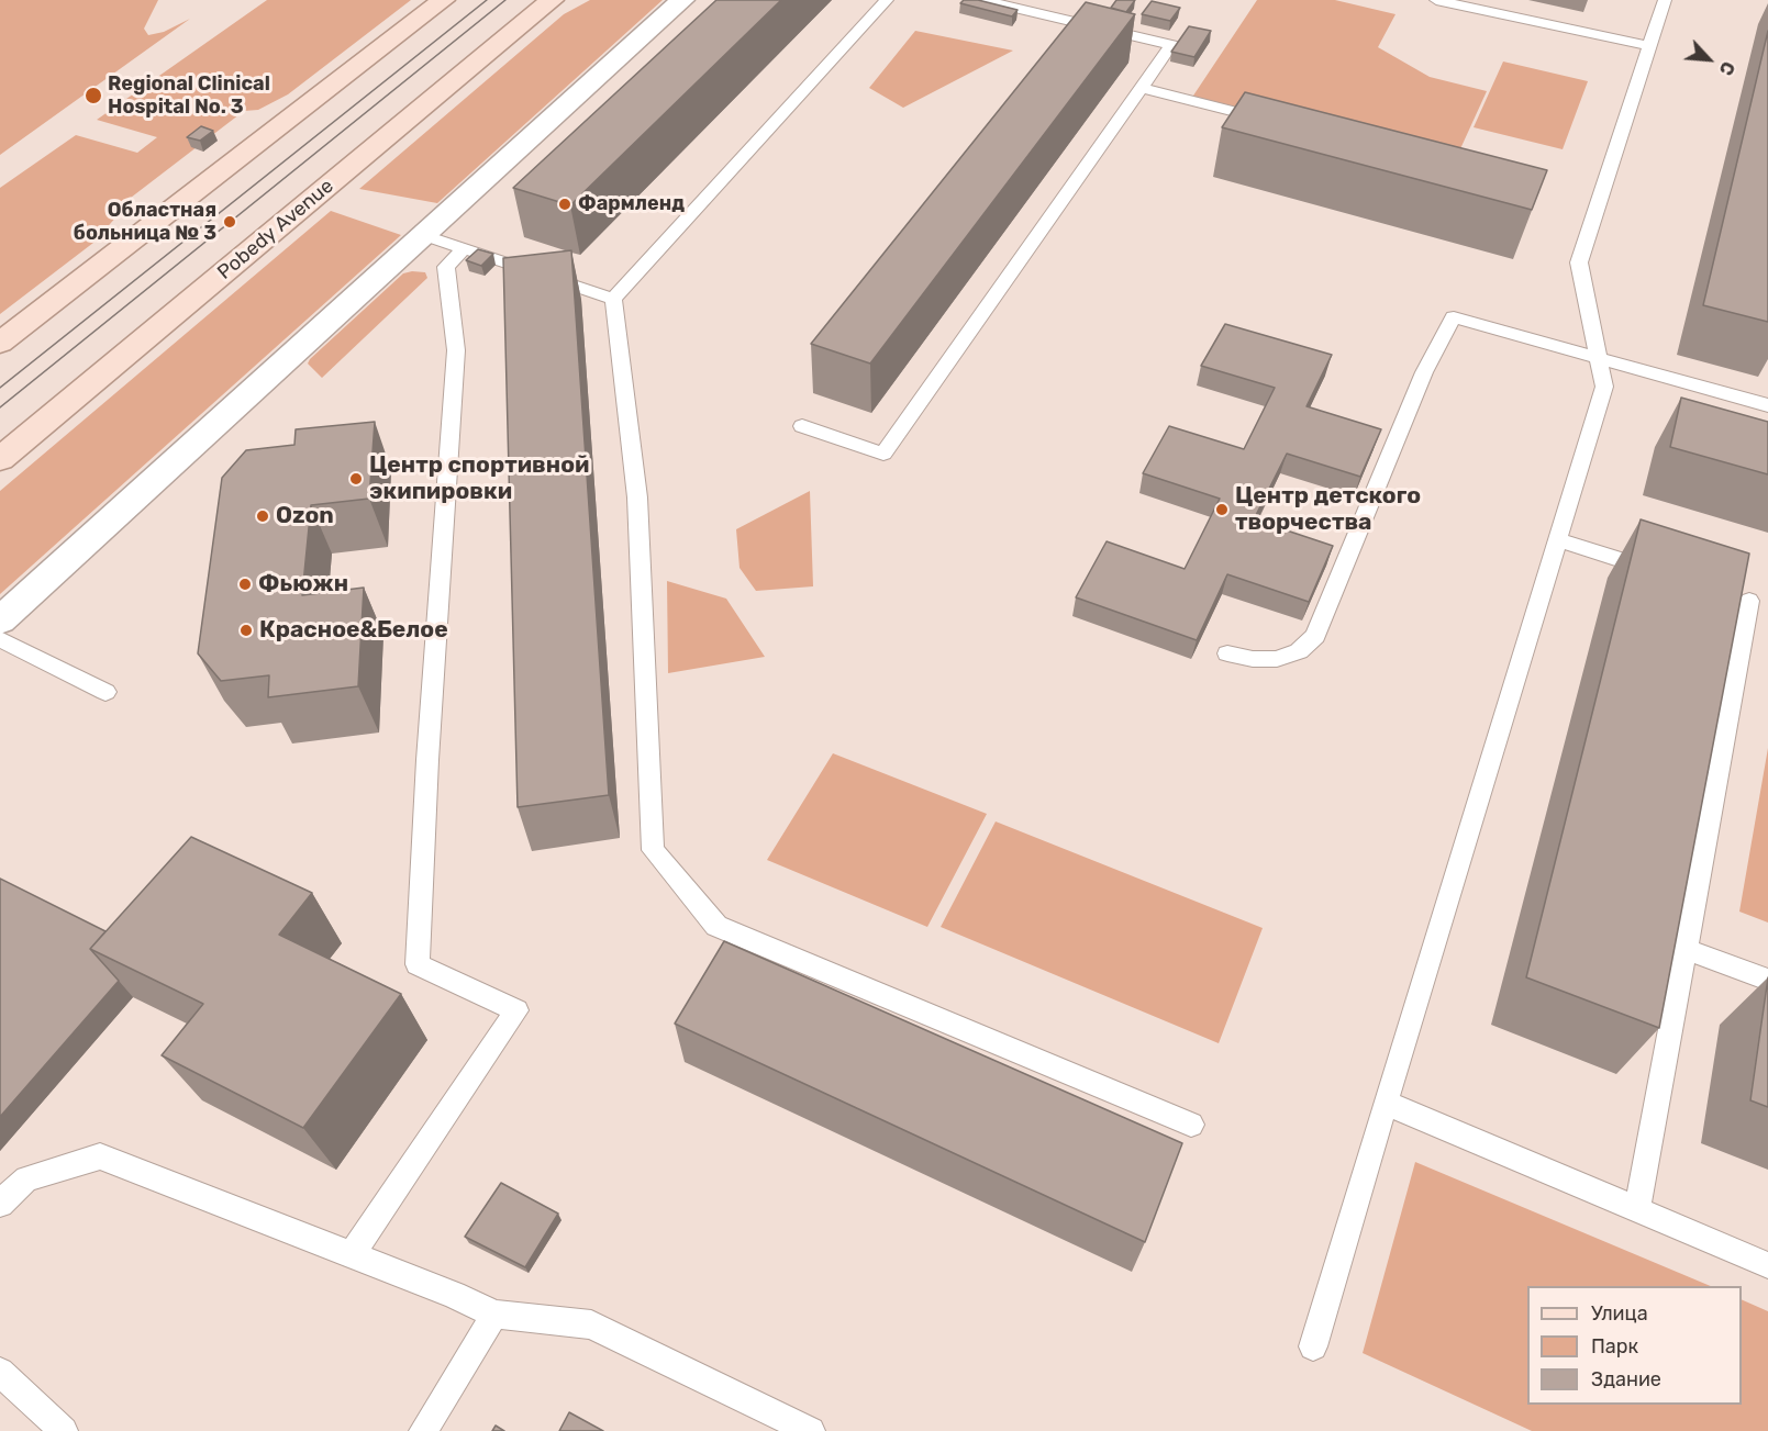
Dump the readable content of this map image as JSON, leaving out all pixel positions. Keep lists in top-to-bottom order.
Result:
{
  "streets": {
    "main road": ["Pobedy Avenue"]
  },
  "places": [
    "Regional Clinical Hospital No. 3",
    "Фармленд",
    "Областная больница № 3",
    "Центр спортивной экипировки",
    "Центр детского творчества",
    "Ozon",
    "Фьюжн",
    "Красное&Белое"
  ],
  "legend": ["Улица", "Парк", "Здание"],
  "north": "bottom right"
}
